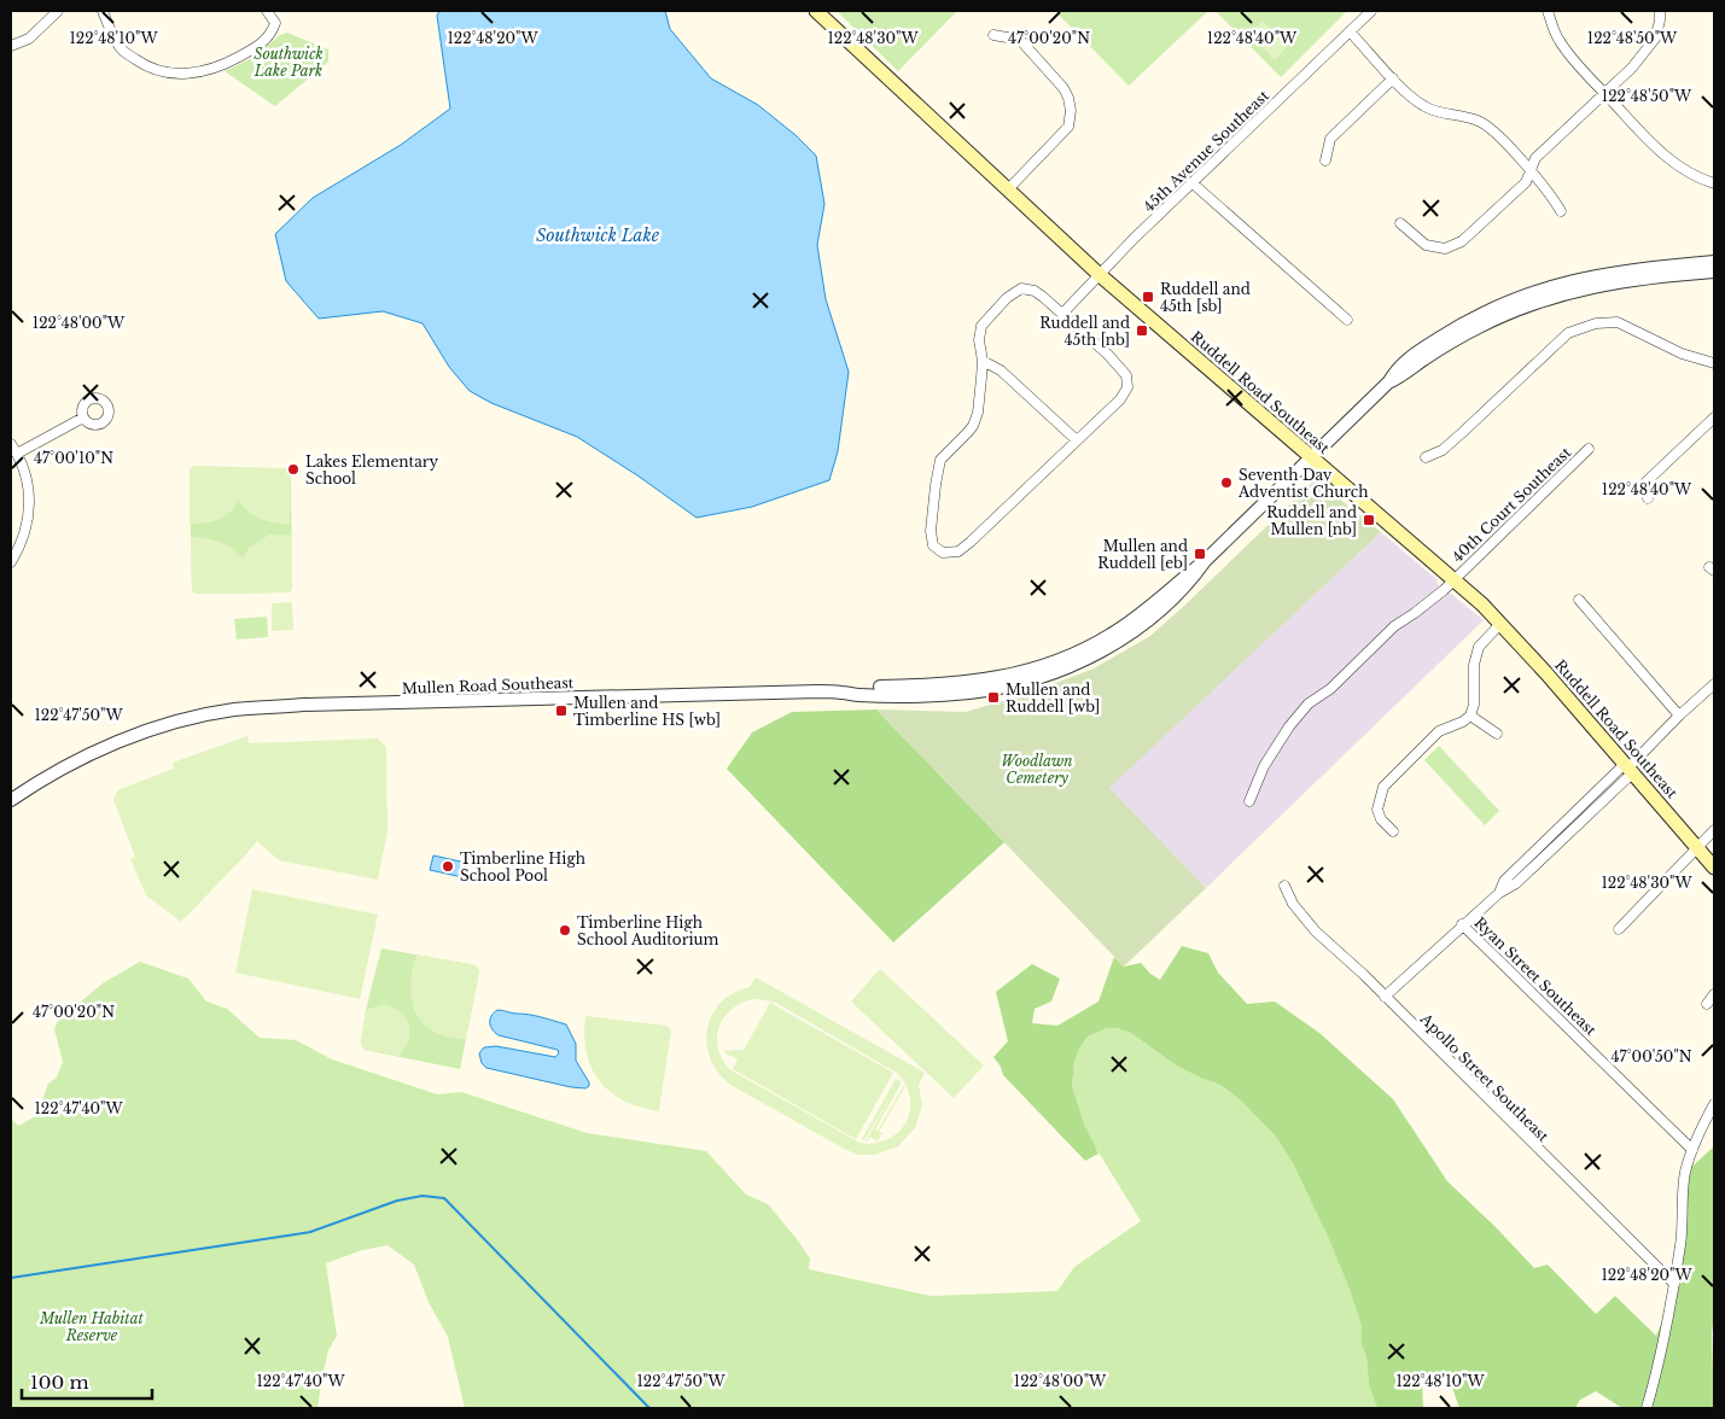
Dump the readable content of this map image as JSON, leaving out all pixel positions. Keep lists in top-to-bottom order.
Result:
{
  "streets": {
    "main road": ["Ruddell Road Southeast"],
    "street": [
      "45th Avenue Southeast",
      "40th Court Southeast",
      "Mullen Road Southeast",
      "Ryan Street Southeast",
      "Apollo Street Southeast"
    ]
  },
  "crossings": [
    ["45th Avenue Southeast", "Ruddell Road Southeast"],
    ["Ruddell Road Southeast", "40th Court Southeast"],
    ["Ruddell Road Southeast", "Mullen Road Southeast"]
  ],
  "water": ["Southwick Lake"],
  "parks": ["Southwick Lake Park", "Woodlawn Cemetery", "Mullen Habitat Reserve"],
  "places": {
    "transit": [
      "Ruddell and 45th [sb]",
      "Ruddell and 45th [nb]",
      "Ruddell and Mullen [nb]",
      "Mullen and Ruddell [eb]",
      "Mullen and Ruddell [wb]",
      "Mullen and Timberline HS [wb]"
    ],
    "other": [
      "Lakes Elementary School",
      "Seventh Day Adventist Church",
      "Timberline High School Pool",
      "Timberline High School Auditorium"
    ]
  },
  "scale_bar": "100 m",
  "coordinates": [
    "47°00'20\"N",
    "122°48'10\"W",
    "122°48'20\"W",
    "122°48'30\"W",
    "122°48'40\"W",
    "122°48'50\"W",
    "122°48'00\"W",
    "47°00'10\"N",
    "122°47'50\"W",
    "47°00'50\"N",
    "122°47'40\"W"
  ]
}
